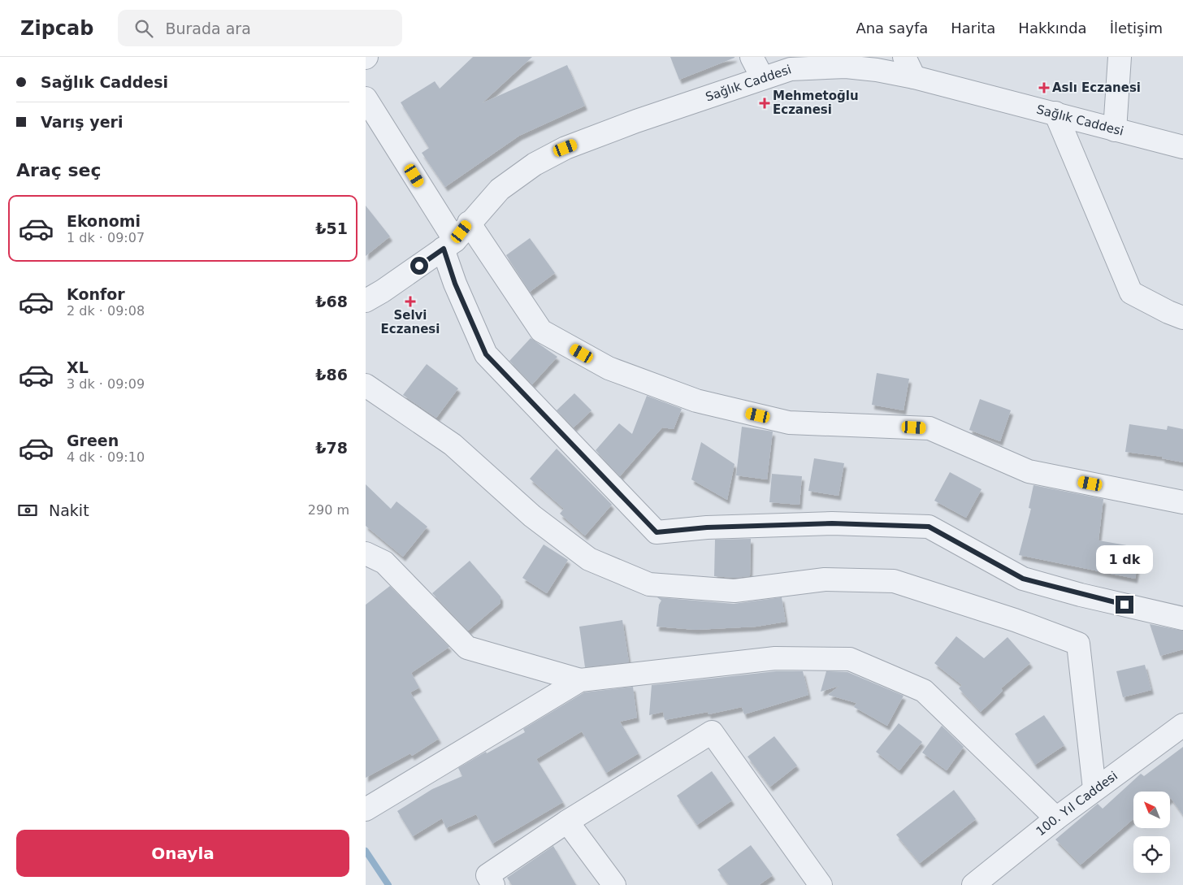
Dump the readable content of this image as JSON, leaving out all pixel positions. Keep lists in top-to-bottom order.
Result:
{
  "streets": {
    "street": ["Sağlık Caddesi", "100. Yıl Caddesi"]
  },
  "places": {
    "health": ["Aslı Eczanesi", "Mehmetoğlu Eczanesi", "Selvi Eczanesi"]
  },
  "north": "top left",
  "page": {
    "header": "Zipcab",
    "search": "Burada ara",
    "nav": [
      "Ana sayfa",
      "Harita",
      "Hakkında",
      "İletişim"
    ],
    "banner": ["Sağlık Caddesi", "Varış yeri"],
    "heading": "Araç seç",
    "list": [
      {
        "name": "Ekonomi",
        "note": "1 dk · 09:07",
        "value": "₺51"
      },
      {
        "name": "Konfor",
        "note": "2 dk · 09:08",
        "value": "₺68"
      },
      {
        "name": "XL",
        "note": "3 dk · 09:09",
        "value": "₺86"
      },
      {
        "name": "Green",
        "note": "4 dk · 09:10",
        "value": "₺78"
      }
    ],
    "pay": ["Nakit", "290 m"],
    "bubble": "1 dk",
    "buttons": "Onayla"
  }
}
